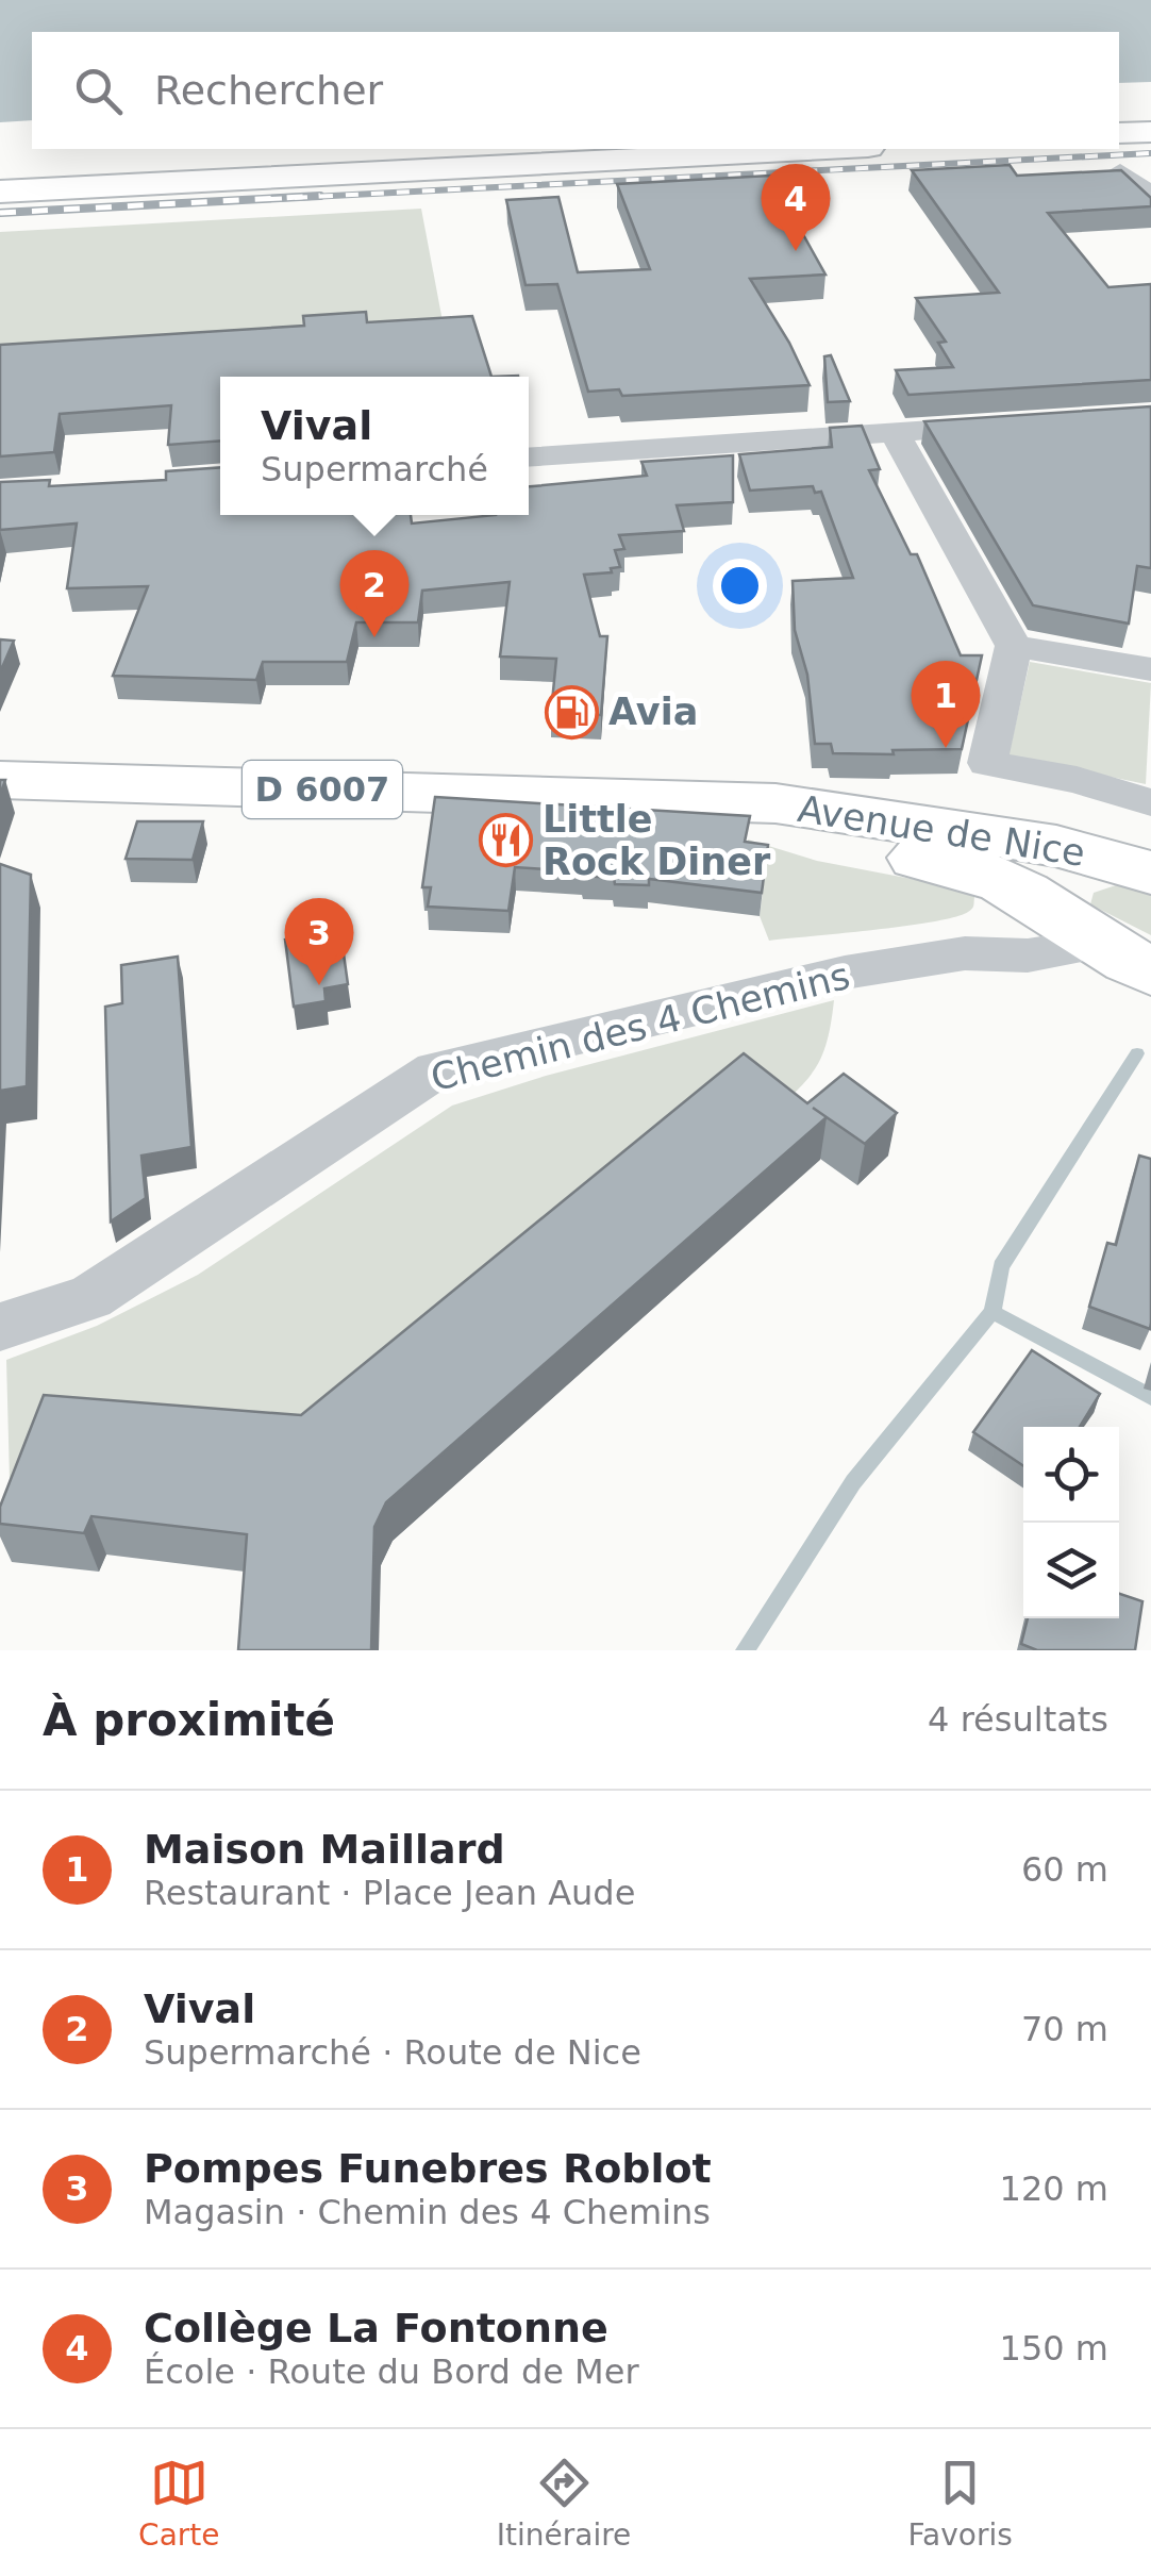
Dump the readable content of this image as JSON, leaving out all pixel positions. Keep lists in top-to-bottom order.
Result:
{
  "streets": {
    "main road": ["D 6007", "Avenue de Nice"],
    "street": ["Chemin des 4 Chemins"]
  },
  "crossings": [
    ["D 6007", "Avenue de Nice"]
  ],
  "places": {
    "fuel station": ["Avia"],
    "restaurant": ["Little Rock Diner"]
  },
  "page": {
    "search": "Rechercher",
    "pins": [
      "4",
      "2",
      "1",
      "3"
    ],
    "popup": ["Vival", "Supermarché"],
    "heading": ["À proximité", "4 résultats"],
    "list": [
      {
        "mark": "1",
        "name": "Maison Maillard",
        "note": "Restaurant · Place Jean Aude",
        "value": "60 m"
      },
      {
        "mark": "2",
        "name": "Vival",
        "note": "Supermarché · Route de Nice",
        "value": "70 m"
      },
      {
        "mark": "3",
        "name": "Pompes Funebres Roblot",
        "note": "Magasin · Chemin des 4 Chemins",
        "value": "120 m"
      },
      {
        "mark": "4",
        "name": "Collège La Fontonne",
        "note": "École · Route du Bord de Mer",
        "value": "150 m"
      }
    ],
    "nav": ["Carte", "Itinéraire", "Favoris"]
  }
}
